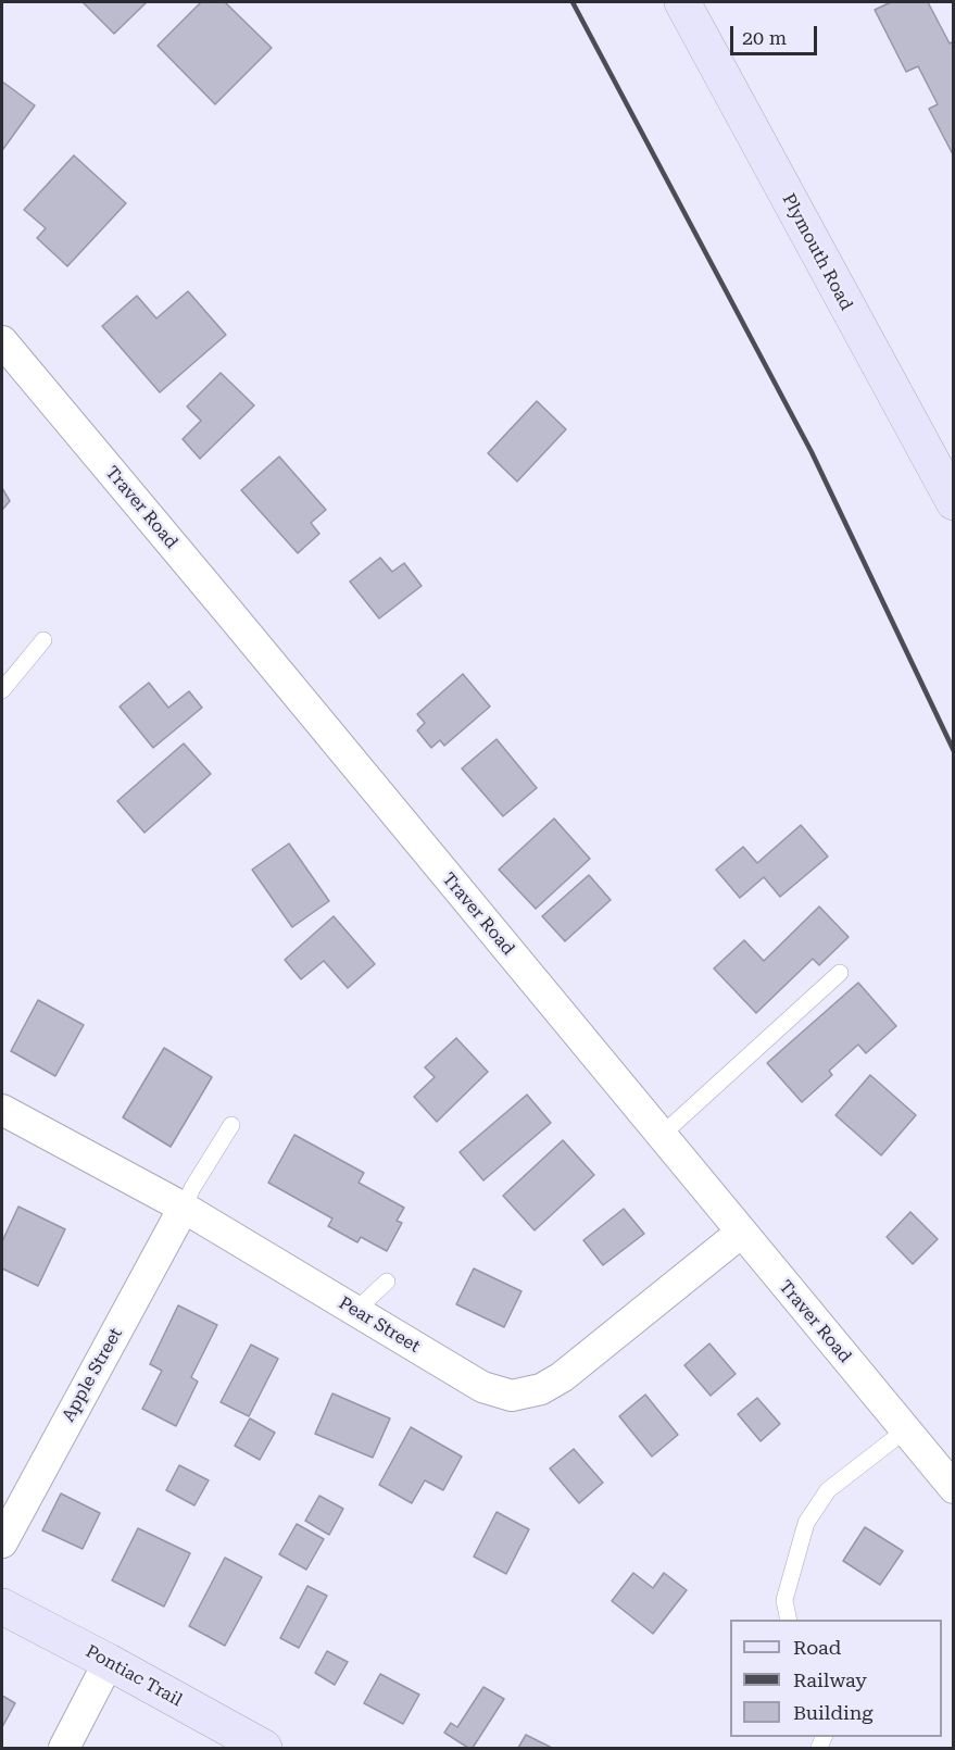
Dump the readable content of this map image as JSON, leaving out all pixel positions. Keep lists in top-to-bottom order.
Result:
{
  "streets": {
    "main road": ["Plymouth Road", "Pontiac Trail"],
    "street": ["Traver Road", "Pear Street", "Apple Street"]
  },
  "crossings": [
    ["Traver Road", "Pear Street"],
    ["Pear Street", "Apple Street"]
  ],
  "legend": ["Road", "Railway", "Building"],
  "scale_bar": "20 m"
}
